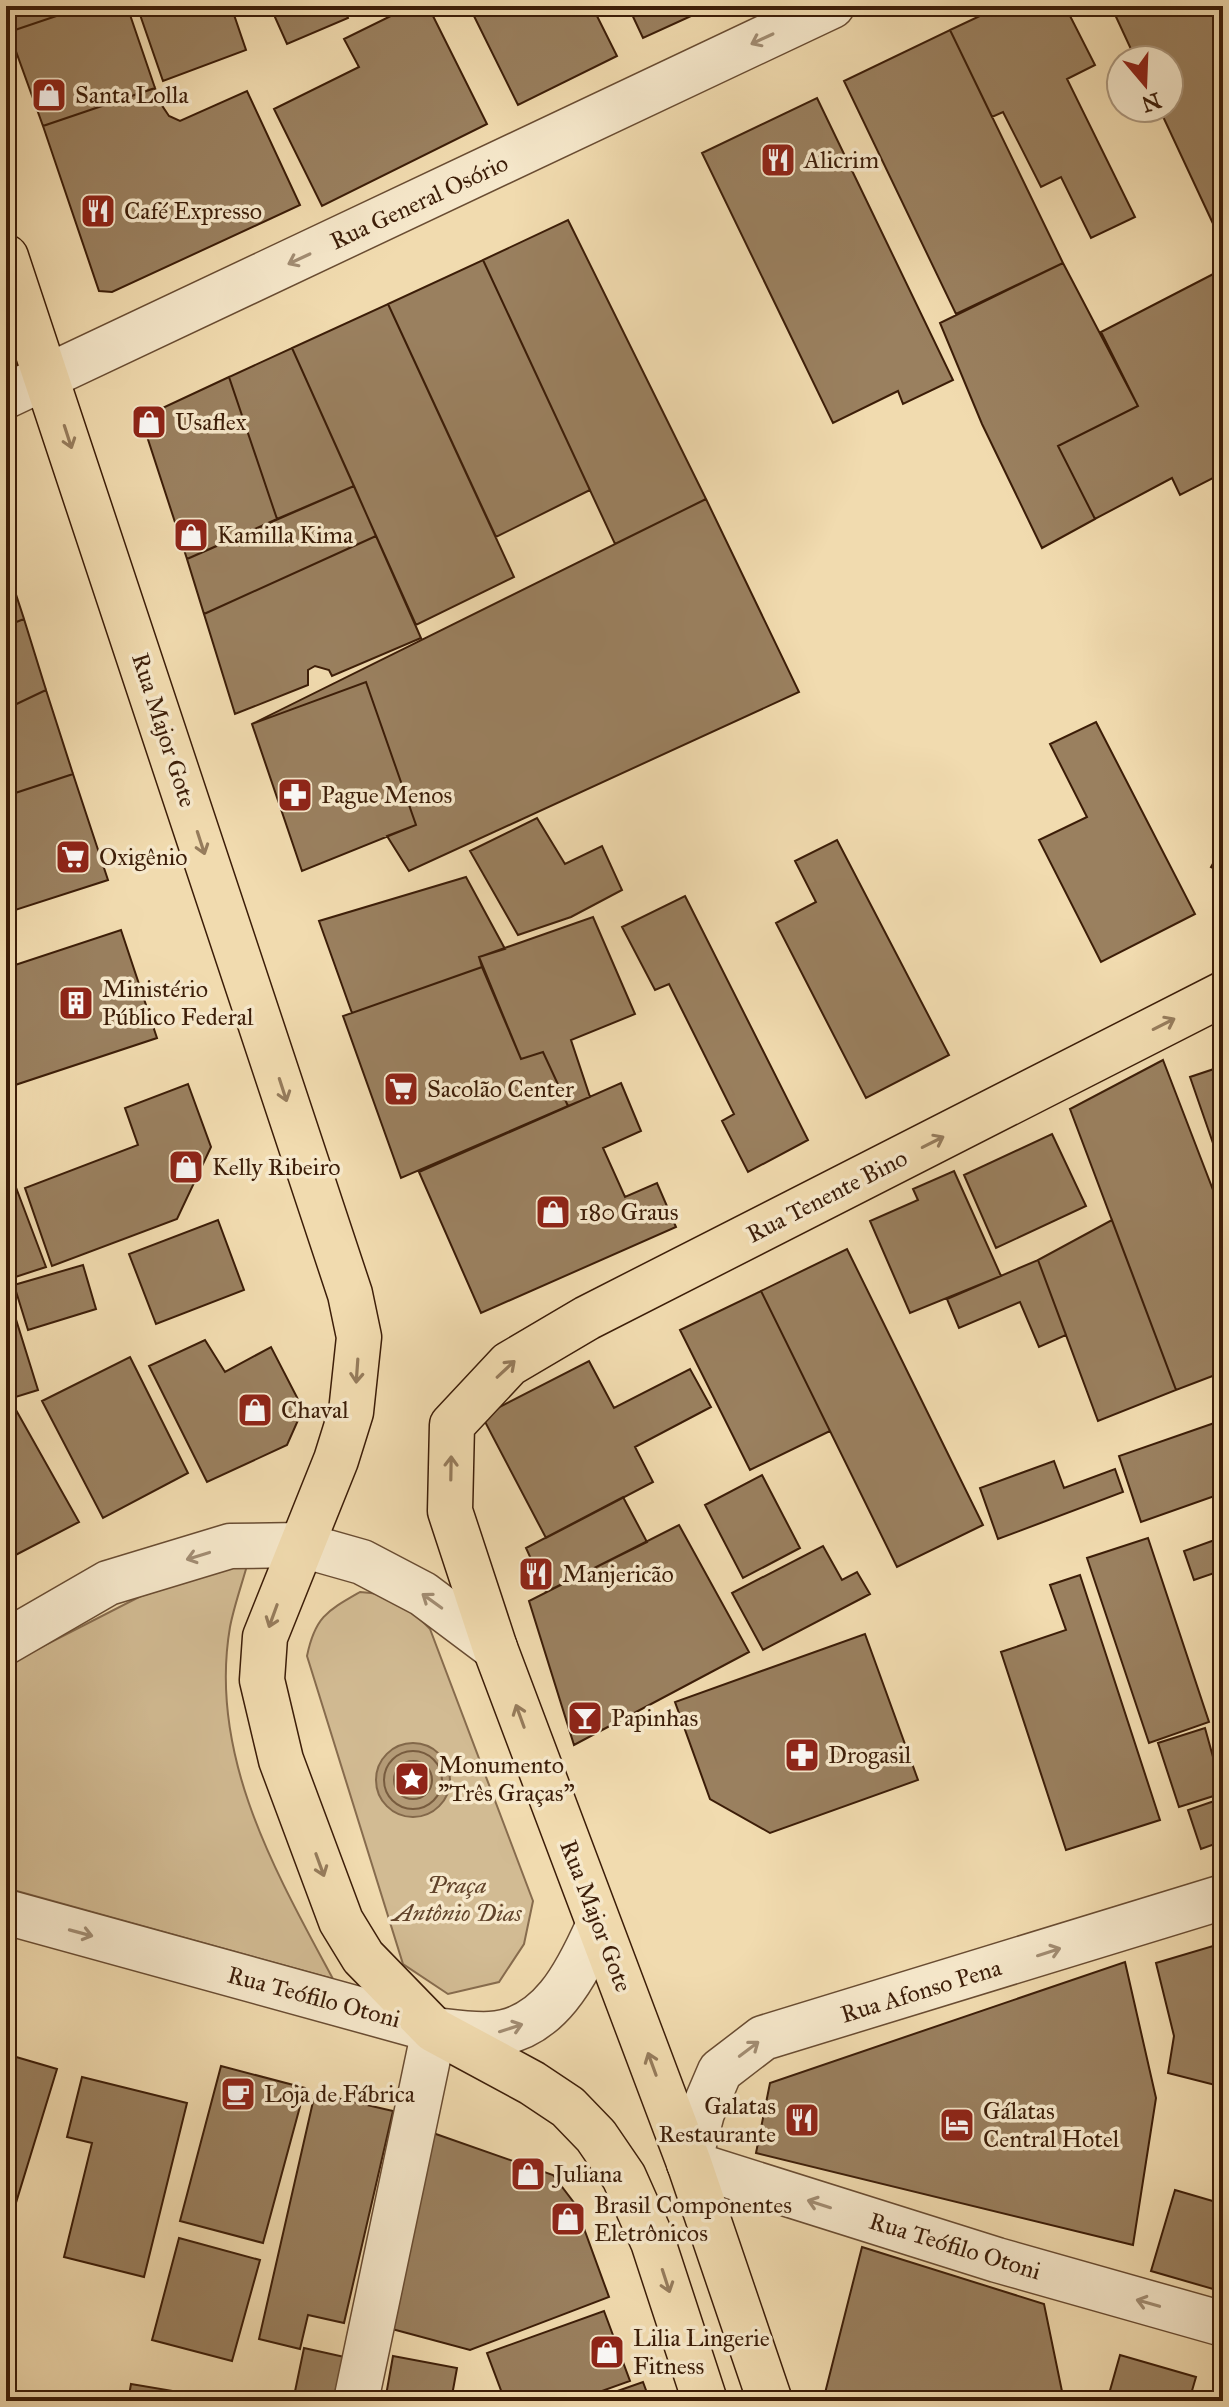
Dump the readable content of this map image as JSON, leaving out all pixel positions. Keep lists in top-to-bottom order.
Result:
{
  "streets": {
    "main road": ["Rua Major Gote", "Rua Tenente Bino", "Rua Teófilo Otoni"],
    "street": ["Rua General Osório", "Rua Afonso Pena"]
  },
  "crossings": [
    ["Rua General Osório", "Rua Major Gote"],
    ["Rua Major Gote", "Rua Tenente Bino"],
    ["Rua Major Gote", "Rua Afonso Pena"],
    ["Rua Major Gote", "Rua Teófilo Otoni"],
    ["Rua Afonso Pena", "Rua Teófilo Otoni"]
  ],
  "one_way": ["Rua General Osório", "Rua Tenente Bino", "Rua Afonso Pena"],
  "parks": ["Praça Antônio Dias"],
  "places": {
    "shop": [
      "Santa Lolla",
      "Usaflex",
      "Kamilla Kima",
      "Kelly Ribeiro",
      "180 Graus",
      "Chaval",
      "Juliana",
      "Brasil Componentes Eletrônicos",
      "Lilia Lingerie Fitness"
    ],
    "restaurant": [
      "Alicrim",
      "Café Expresso",
      "Manjericão",
      "Galatas Restaurante"
    ],
    "pharmacy": ["Pague Menos", "Drogasil"],
    "supermarket": ["Oxigênio", "Sacolão Center"],
    "building": ["Ministério Público Federal"],
    "bar": ["Papinhas"],
    "place": ["Monumento \"Três Graças\""],
    "cafe": ["Loja de Fábrica"],
    "hotel": ["Gálatas Central Hotel"]
  },
  "north": "bottom"
}
